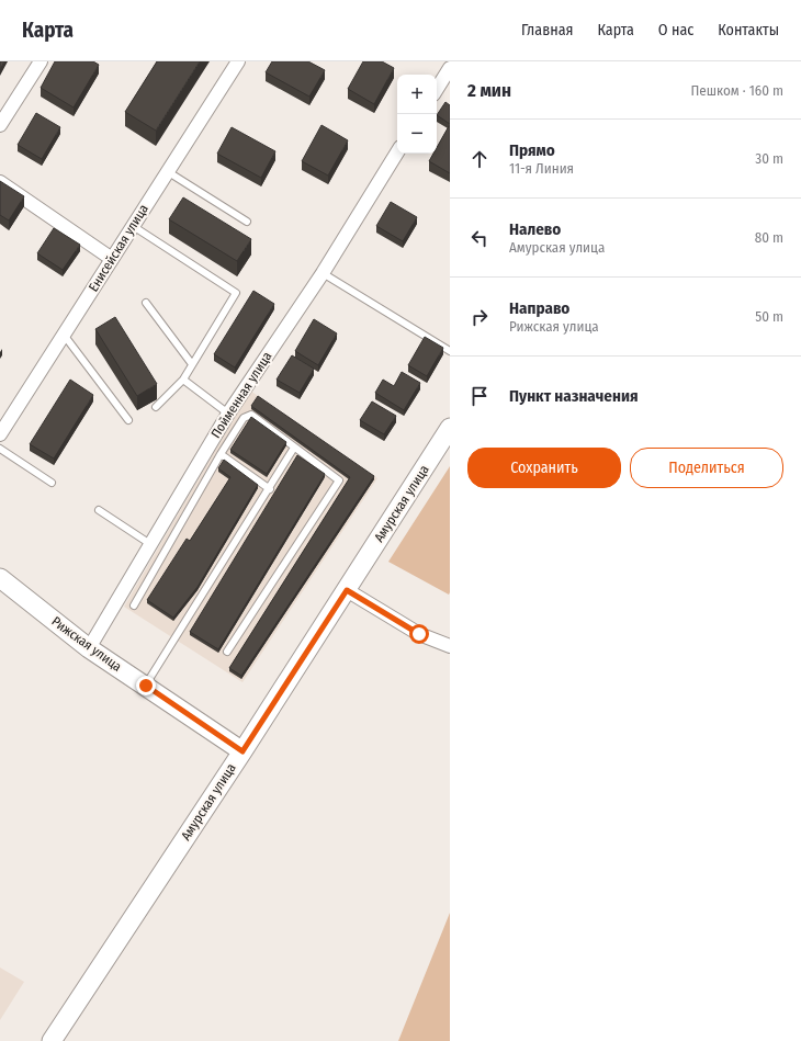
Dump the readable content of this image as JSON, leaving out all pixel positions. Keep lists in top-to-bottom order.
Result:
{
  "streets": {
    "street": [
      "Енисейская улица",
      "Пойменная улица",
      "Амурская улица",
      "Рижская улица"
    ]
  },
  "crossings": [
    ["Пойменная улица", "Рижская улица"],
    ["Амурская улица", "Рижская улица"]
  ],
  "page": {
    "header": "Карта",
    "nav": [
      "Главная",
      "Карта",
      "О нас",
      "Контакты"
    ],
    "heading": ["2 мин", "Пешком · 160 m"],
    "map_buttons": ["+", "−"],
    "list": [
      ["Прямо", "11-я Линия", "30 m"],
      ["Налево", "Амурская улица", "80 m"],
      ["Направо", "Рижская улица", "50 m"],
      "Пункт назначения"
    ],
    "buttons": ["Сохранить", "Поделиться"]
  }
}
